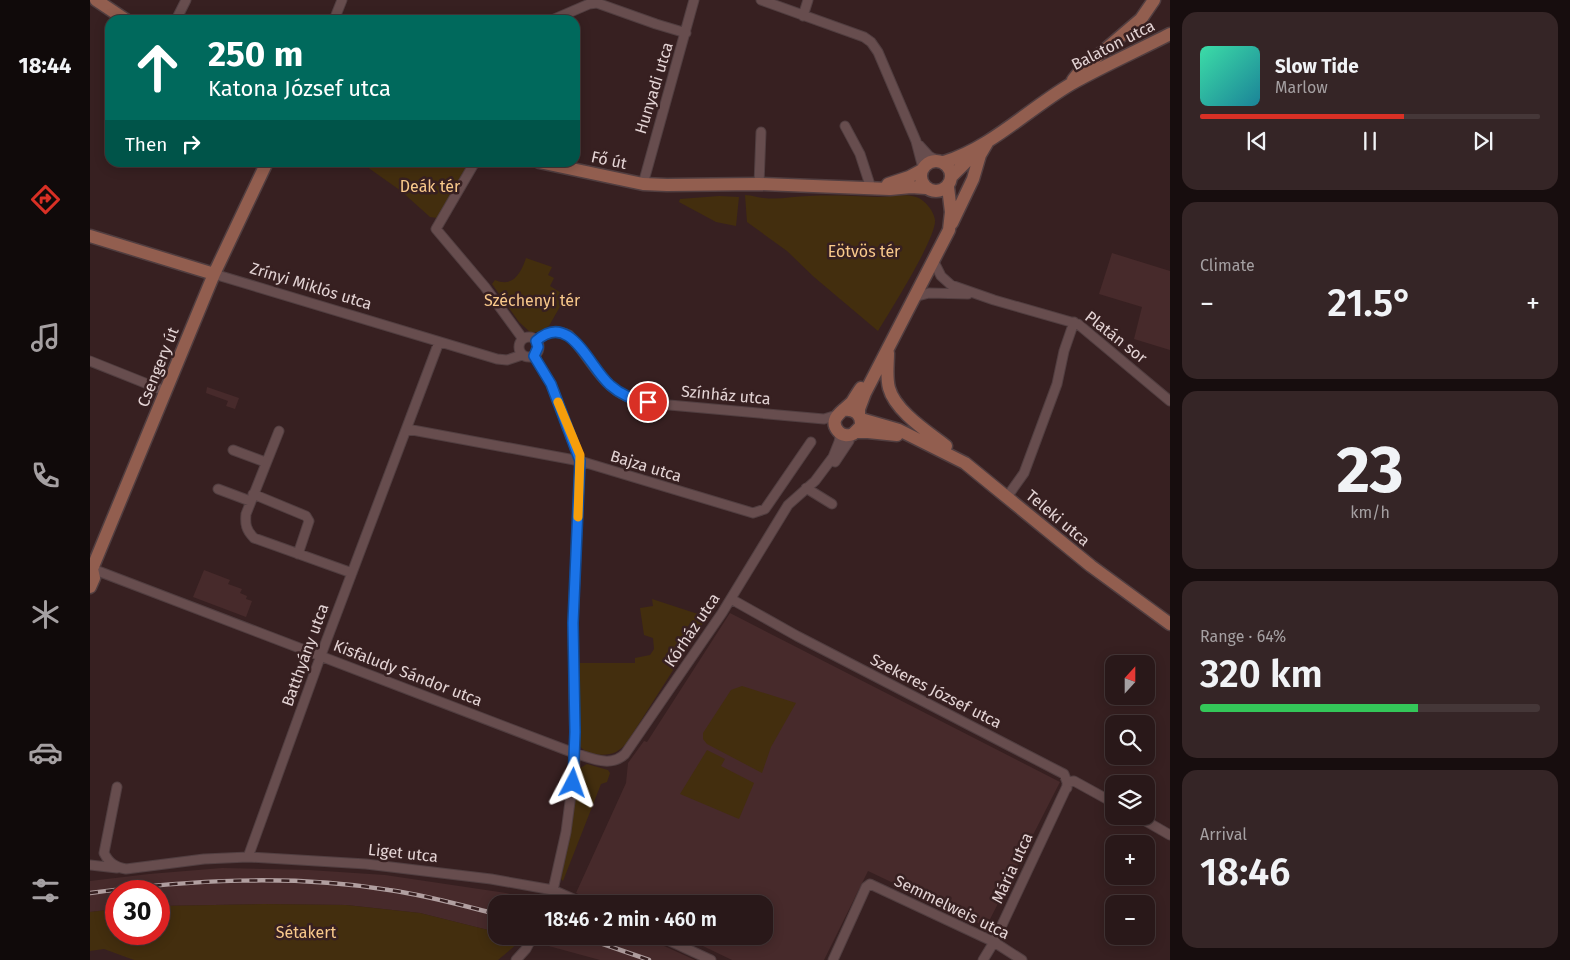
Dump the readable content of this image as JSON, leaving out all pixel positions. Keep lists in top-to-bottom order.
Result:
{
  "streets": {
    "street": [
      "Balaton utca",
      "Hunyadi utca",
      "Fő út",
      "Zrínyi Miklós utca",
      "Platán sor",
      "Csengery út",
      "Színház utca",
      "Bajza utca",
      "Teleki utca",
      "Kórház utca",
      "Batthyány utca",
      "Kisfaludy Sándor utca",
      "Szekeres József utca",
      "Liget utca",
      "Mária utca",
      "Semmelweis utca"
    ]
  },
  "crossings": [
    ["Hunyadi utca", "Fő út"],
    ["Zrínyi Miklós utca", "Csengery út"],
    ["Zrínyi Miklós utca", "Színház utca"],
    ["Zrínyi Miklós utca", "Batthyány utca"],
    ["Csengery út", "Kisfaludy Sándor utca"],
    ["Színház utca", "Teleki utca"],
    ["Színház utca", "Kórház utca"],
    ["Bajza utca", "Batthyány utca"],
    ["Teleki utca", "Kórház utca"],
    ["Kórház utca", "Kisfaludy Sándor utca"],
    ["Kórház utca", "Szekeres József utca"],
    ["Batthyány utca", "Kisfaludy Sándor utca"],
    ["Batthyány utca", "Liget utca"],
    ["Szekeres József utca", "Mária utca"],
    ["Mária utca", "Semmelweis utca"]
  ],
  "parks": [
    "Deák tér",
    "Eötvös tér",
    "Széchenyi tér",
    "Sétakert"
  ],
  "north": "top",
  "page": {
    "tabs": "18:44",
    "turn": ["250 m", "Katona József utca"],
    "song": ["Slow Tide", "Marlow"],
    "then": "Then",
    "tile": [
      "Climate",
      ["23", "km/h"],
      ["Range · 64%", "320 km"],
      ["Arrival", "18:46"]
    ],
    "heat": ["−", "21.5°", "+"],
    "map_buttons": ["+", "−"],
    "limit": "30",
    "trip": "18:46 · 2 min · 460 m"
  }
}
